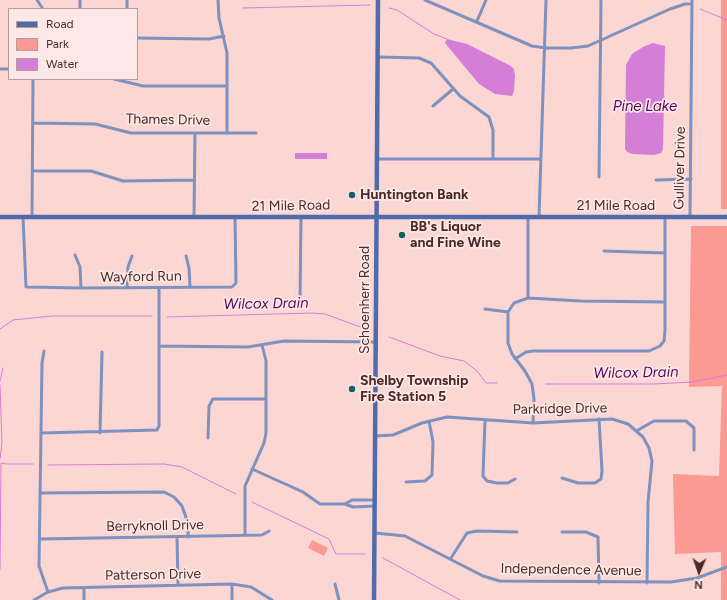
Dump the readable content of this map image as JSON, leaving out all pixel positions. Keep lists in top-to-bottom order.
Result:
{
  "streets": {
    "street": [
      "Thames Drive",
      "Gulliver Drive",
      "21 Mile Road",
      "Wayford Run",
      "Schoenherr Road",
      "Parkridge Drive",
      "Berryknoll Drive",
      "Independence Avenue",
      "Patterson Drive"
    ]
  },
  "crossings": [
    ["Gulliver Drive", "21 Mile Road"],
    ["21 Mile Road", "Wayford Run"],
    ["21 Mile Road", "Schoenherr Road"],
    ["Schoenherr Road", "Parkridge Drive"],
    ["Schoenherr Road", "Independence Avenue"],
    ["Parkridge Drive", "Independence Avenue"]
  ],
  "water": ["Pine Lake", "Wilcox Drain"],
  "places": ["Huntington Bank", "BB's Liquor and Fine Wine", "Shelby Township Fire Station 5"],
  "legend": ["Road", "Park", "Water"],
  "north": "bottom"
}
